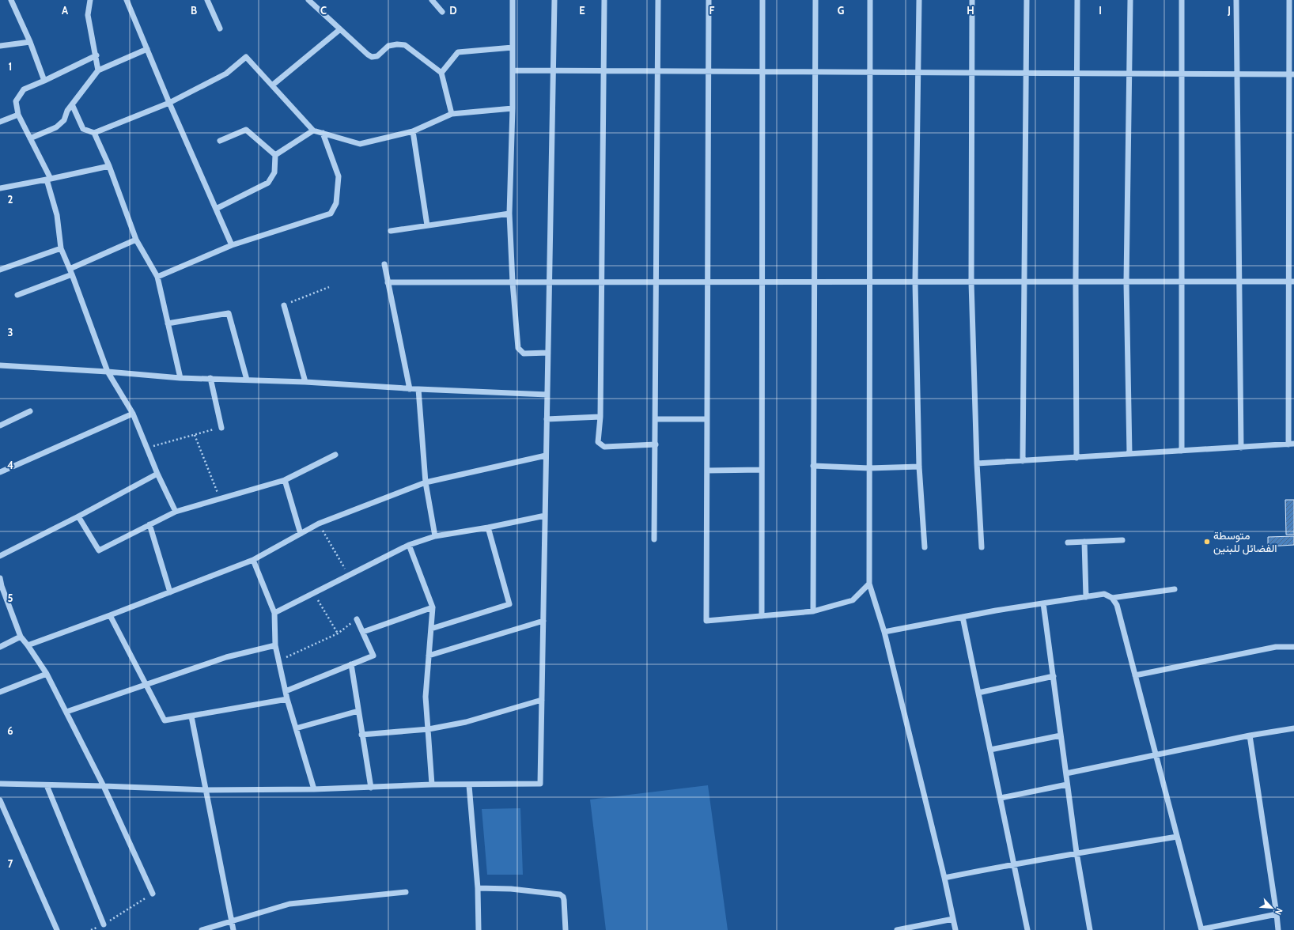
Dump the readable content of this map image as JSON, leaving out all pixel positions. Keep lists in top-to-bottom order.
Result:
{
  "places": ["متوسطة الفضائل للبنين"],
  "north": "bottom right",
  "grid": {
    "columns": [
      "A",
      "B",
      "C",
      "D",
      "E",
      "F",
      "G",
      "H",
      "I",
      "J"
    ],
    "rows": [
      "1",
      "2",
      "3",
      "4",
      "5",
      "6",
      "7"
    ]
  }
}
